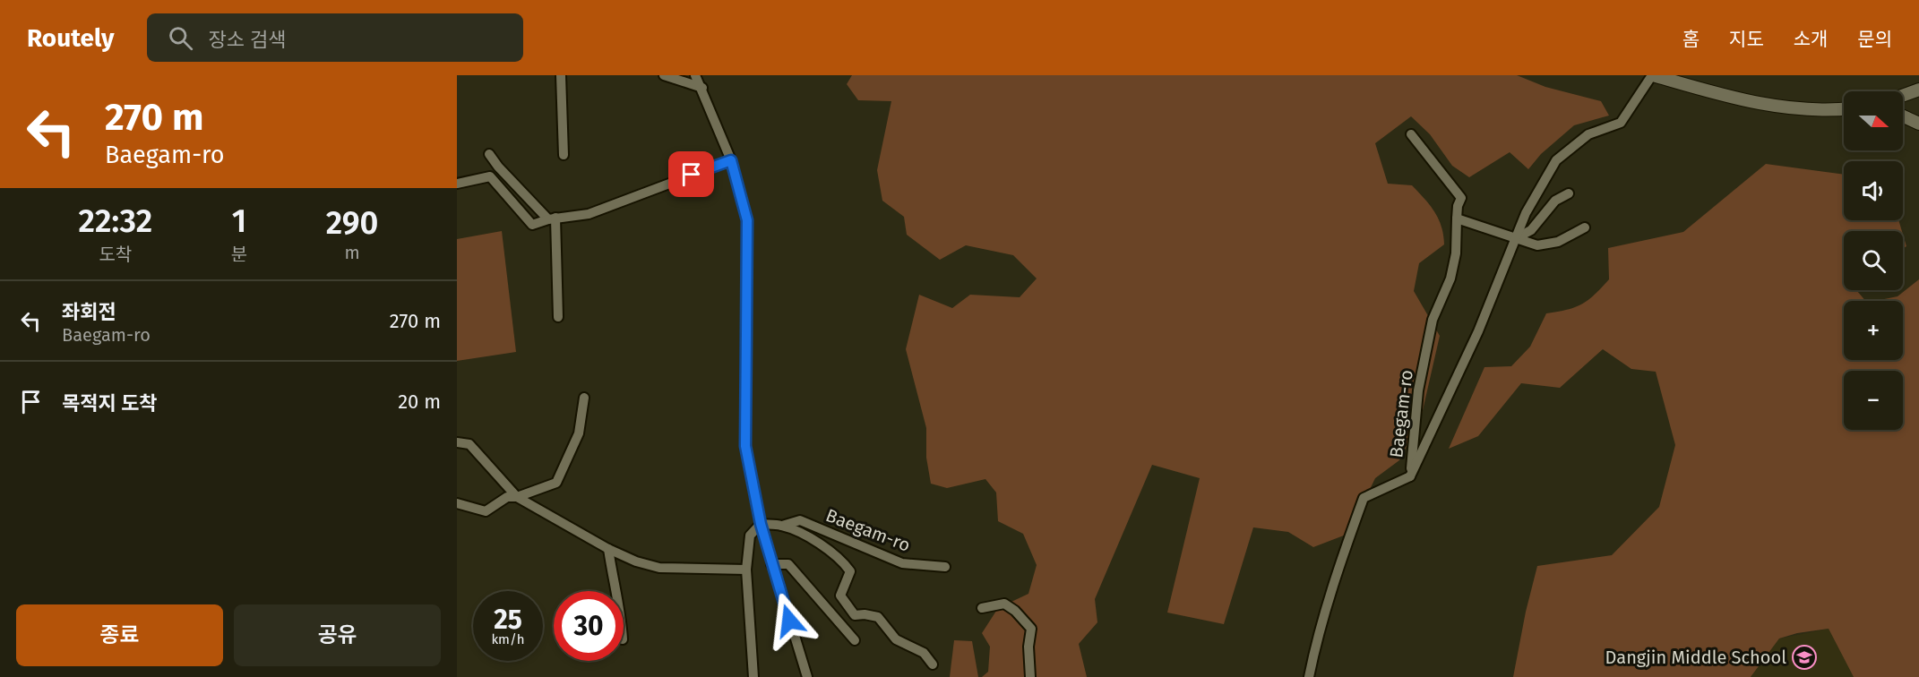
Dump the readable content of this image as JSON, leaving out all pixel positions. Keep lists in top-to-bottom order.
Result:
{
  "streets": {
    "street": ["Baegam-ro"]
  },
  "places": {
    "school or university": ["Dangjin Middle School"]
  },
  "north": "right",
  "page": {
    "header": "Routely",
    "search": "장소 검색",
    "nav": [
      "홈",
      "지도",
      "소개",
      "문의"
    ],
    "turn": ["270 m", "Baegam-ro"],
    "map_buttons": ["+", "−"],
    "eta": [
      "22:32",
      "도착",
      "1",
      "분",
      "290",
      "m"
    ],
    "list": [
      {
        "name": "좌회전",
        "note": "Baegam-ro",
        "value": "270 m"
      },
      {
        "name": "목적지 도착",
        "value": "20 m"
      }
    ],
    "speed": "25 km/h",
    "limit": "30",
    "buttons": ["종료", "공유"]
  }
}
